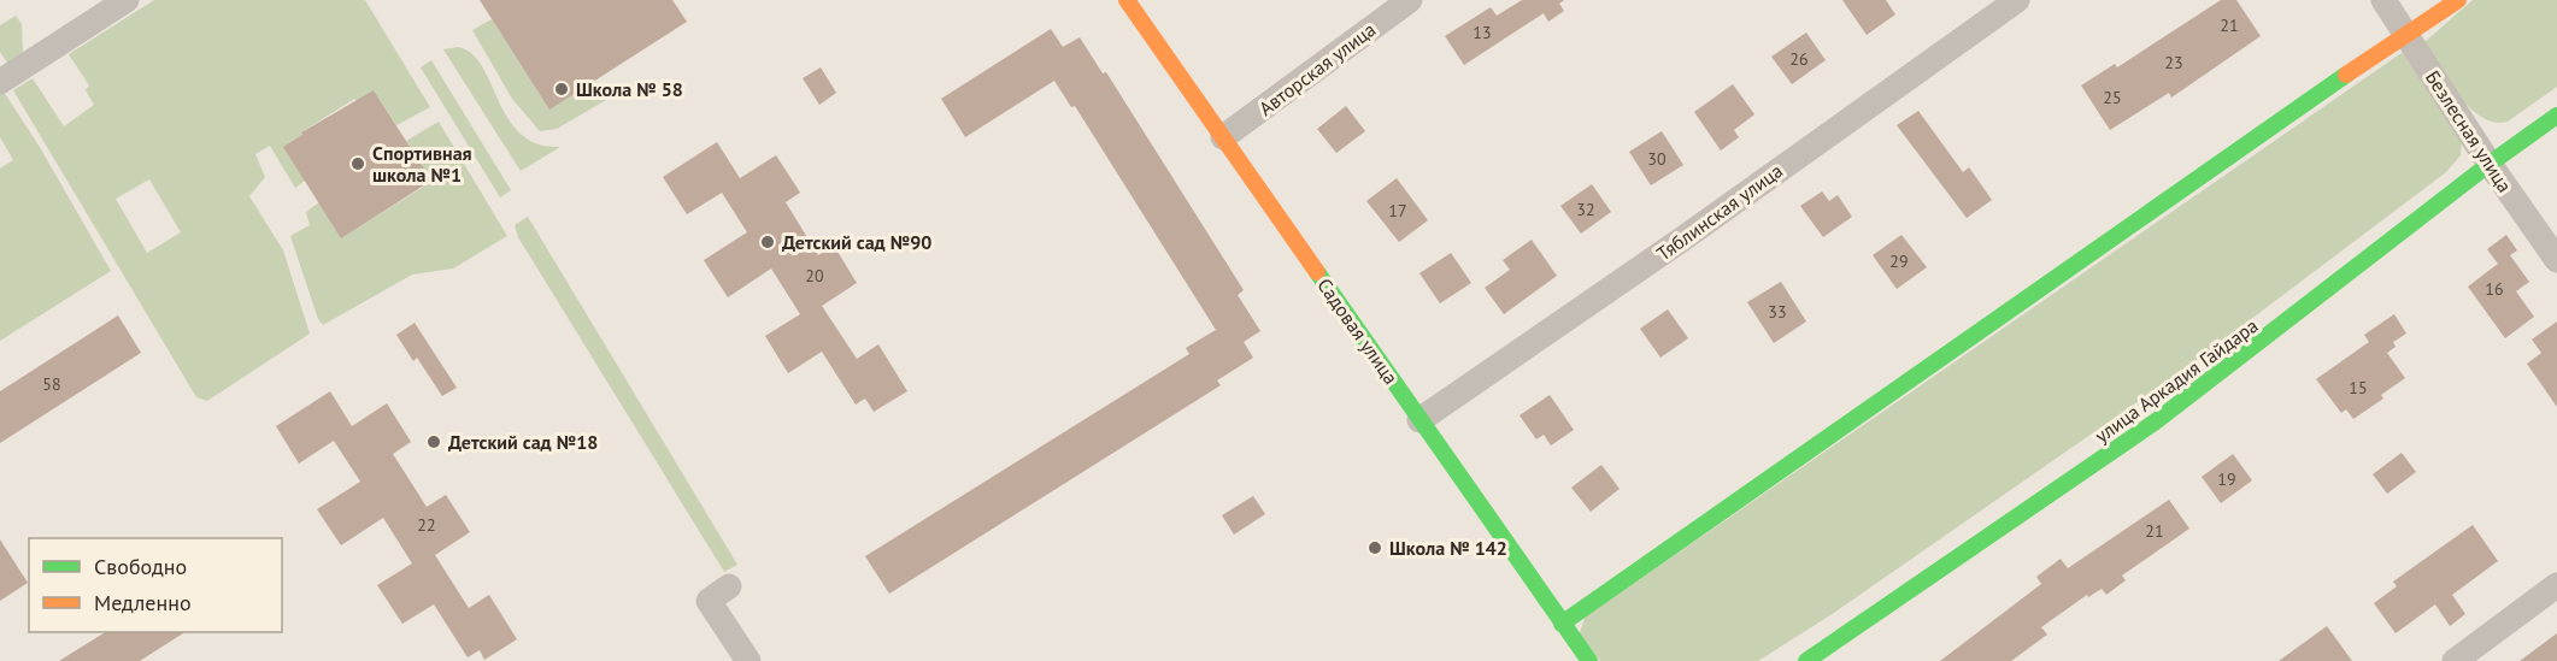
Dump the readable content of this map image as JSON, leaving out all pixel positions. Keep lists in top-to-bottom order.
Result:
{
  "streets": {
    "street": [
      "Авторская улица",
      "Безлесная улица",
      "Тяблинская улица",
      "Садовая улица",
      "улица Аркадия Гайдара"
    ]
  },
  "crossings": [
    ["Авторская улица", "Садовая улица"],
    ["Безлесная улица", "улица Аркадия Гайдара"],
    ["Тяблинская улица", "Садовая улица"]
  ],
  "places": [
    "Школа № 58",
    "Спортивная школа №1",
    "Детский сад №90",
    "Детский сад №18",
    "Школа № 142"
  ],
  "house_numbers": [
    "21",
    "13",
    "26",
    "23",
    "25",
    "30",
    "32",
    "17",
    "29",
    "20",
    "16",
    "33",
    "58",
    "15",
    "19",
    "22",
    "21"
  ],
  "legend": ["Свободно", "Медленно"]
}
